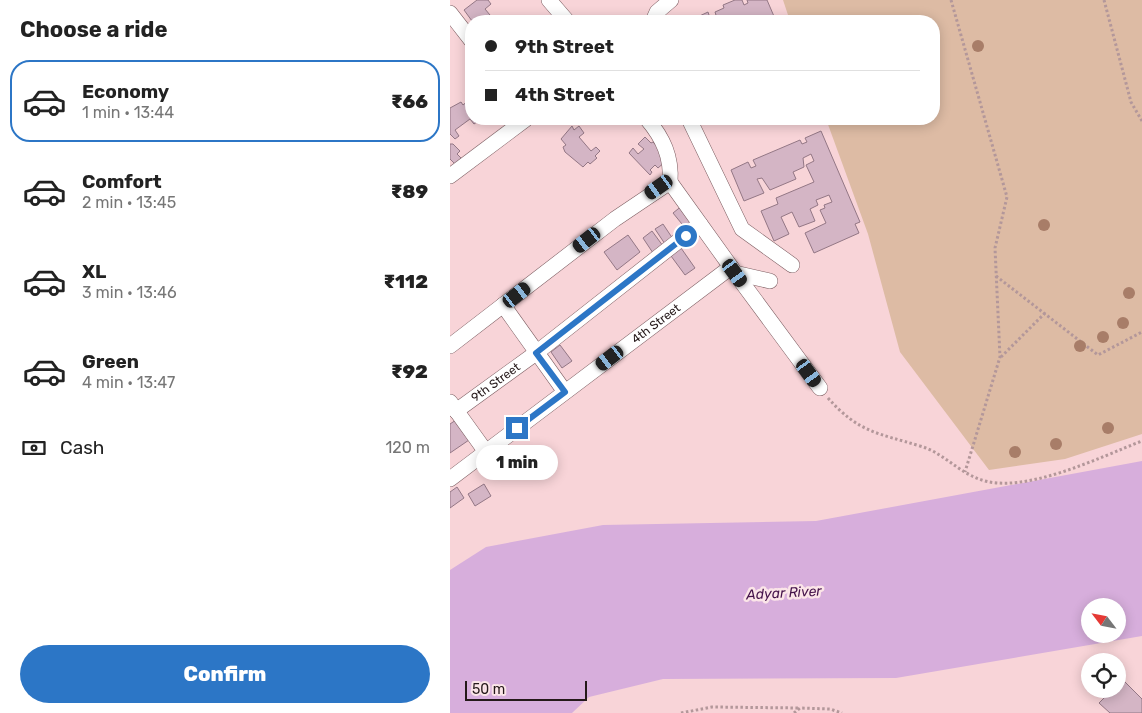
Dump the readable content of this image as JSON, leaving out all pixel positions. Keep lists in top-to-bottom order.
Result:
{
  "streets": {
    "street": ["4th Street", "9th Street"]
  },
  "water": ["Adyar River"],
  "scale_bar": "50 m",
  "north": "top left",
  "page": {
    "heading": "Choose a ride",
    "banner": ["9th Street", "4th Street"],
    "list": [
      {
        "name": "Economy",
        "note": "1 min · 13:44",
        "value": "₹66"
      },
      {
        "name": "Comfort",
        "note": "2 min · 13:45",
        "value": "₹89"
      },
      {
        "name": "XL",
        "note": "3 min · 13:46",
        "value": "₹112"
      },
      {
        "name": "Green",
        "note": "4 min · 13:47",
        "value": "₹92"
      }
    ],
    "pay": ["Cash", "120 m"],
    "bubble": "1 min",
    "buttons": "Confirm",
    "scale": "50 m"
  }
}
